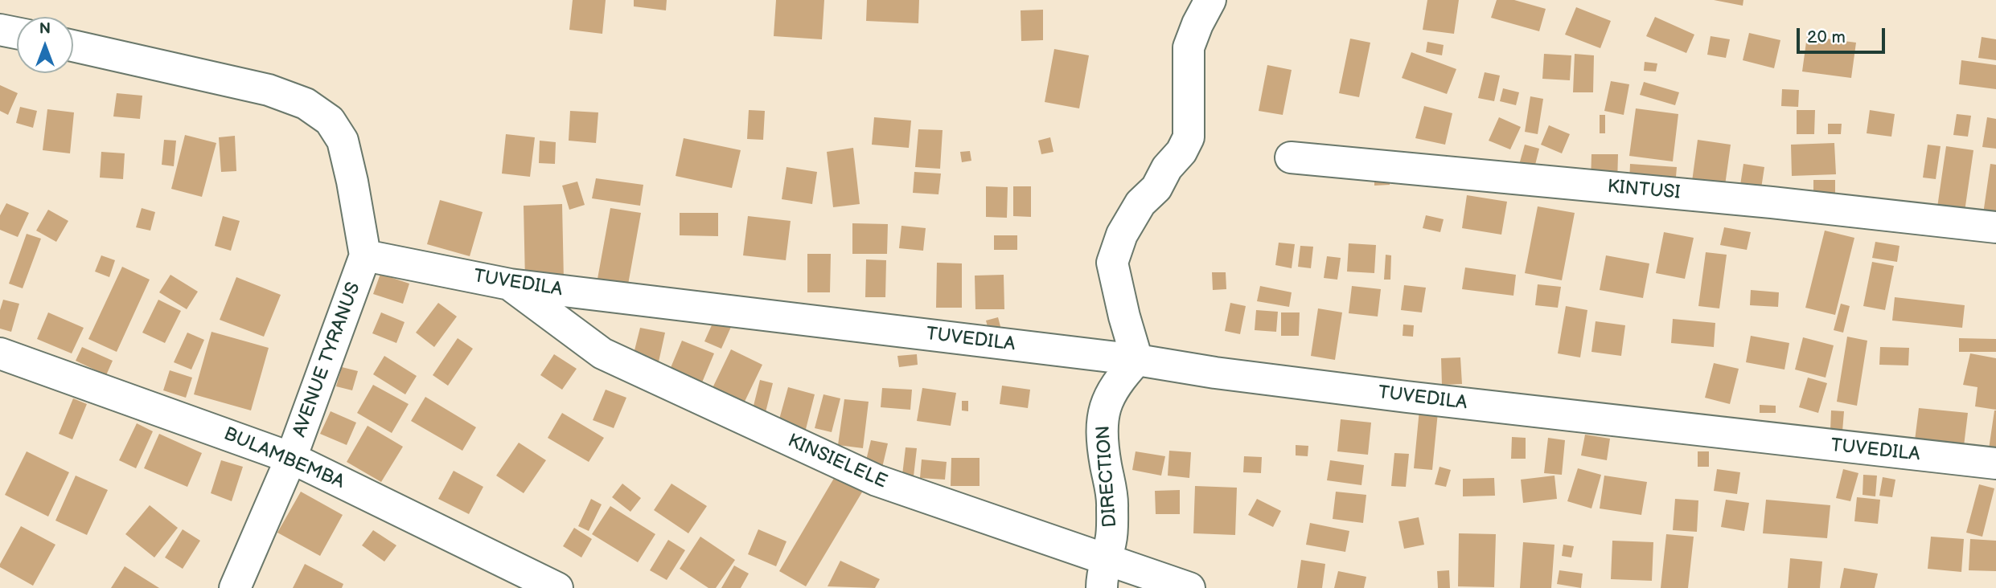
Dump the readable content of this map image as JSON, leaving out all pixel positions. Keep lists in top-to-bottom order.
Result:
{
  "streets": {
    "street": [
      "KINTUSI",
      "TUVEDILA",
      "AVENUE TYRANUS",
      "BULAMBEMBA",
      "KINSIELELE",
      "DIRECTION"
    ]
  },
  "crossings": [
    ["TUVEDILA", "AVENUE TYRANUS"],
    ["TUVEDILA", "KINSIELELE"],
    ["TUVEDILA", "DIRECTION"],
    ["AVENUE TYRANUS", "BULAMBEMBA"],
    ["KINSIELELE", "DIRECTION"]
  ],
  "scale_bar": "20 m",
  "north": "top"
}
